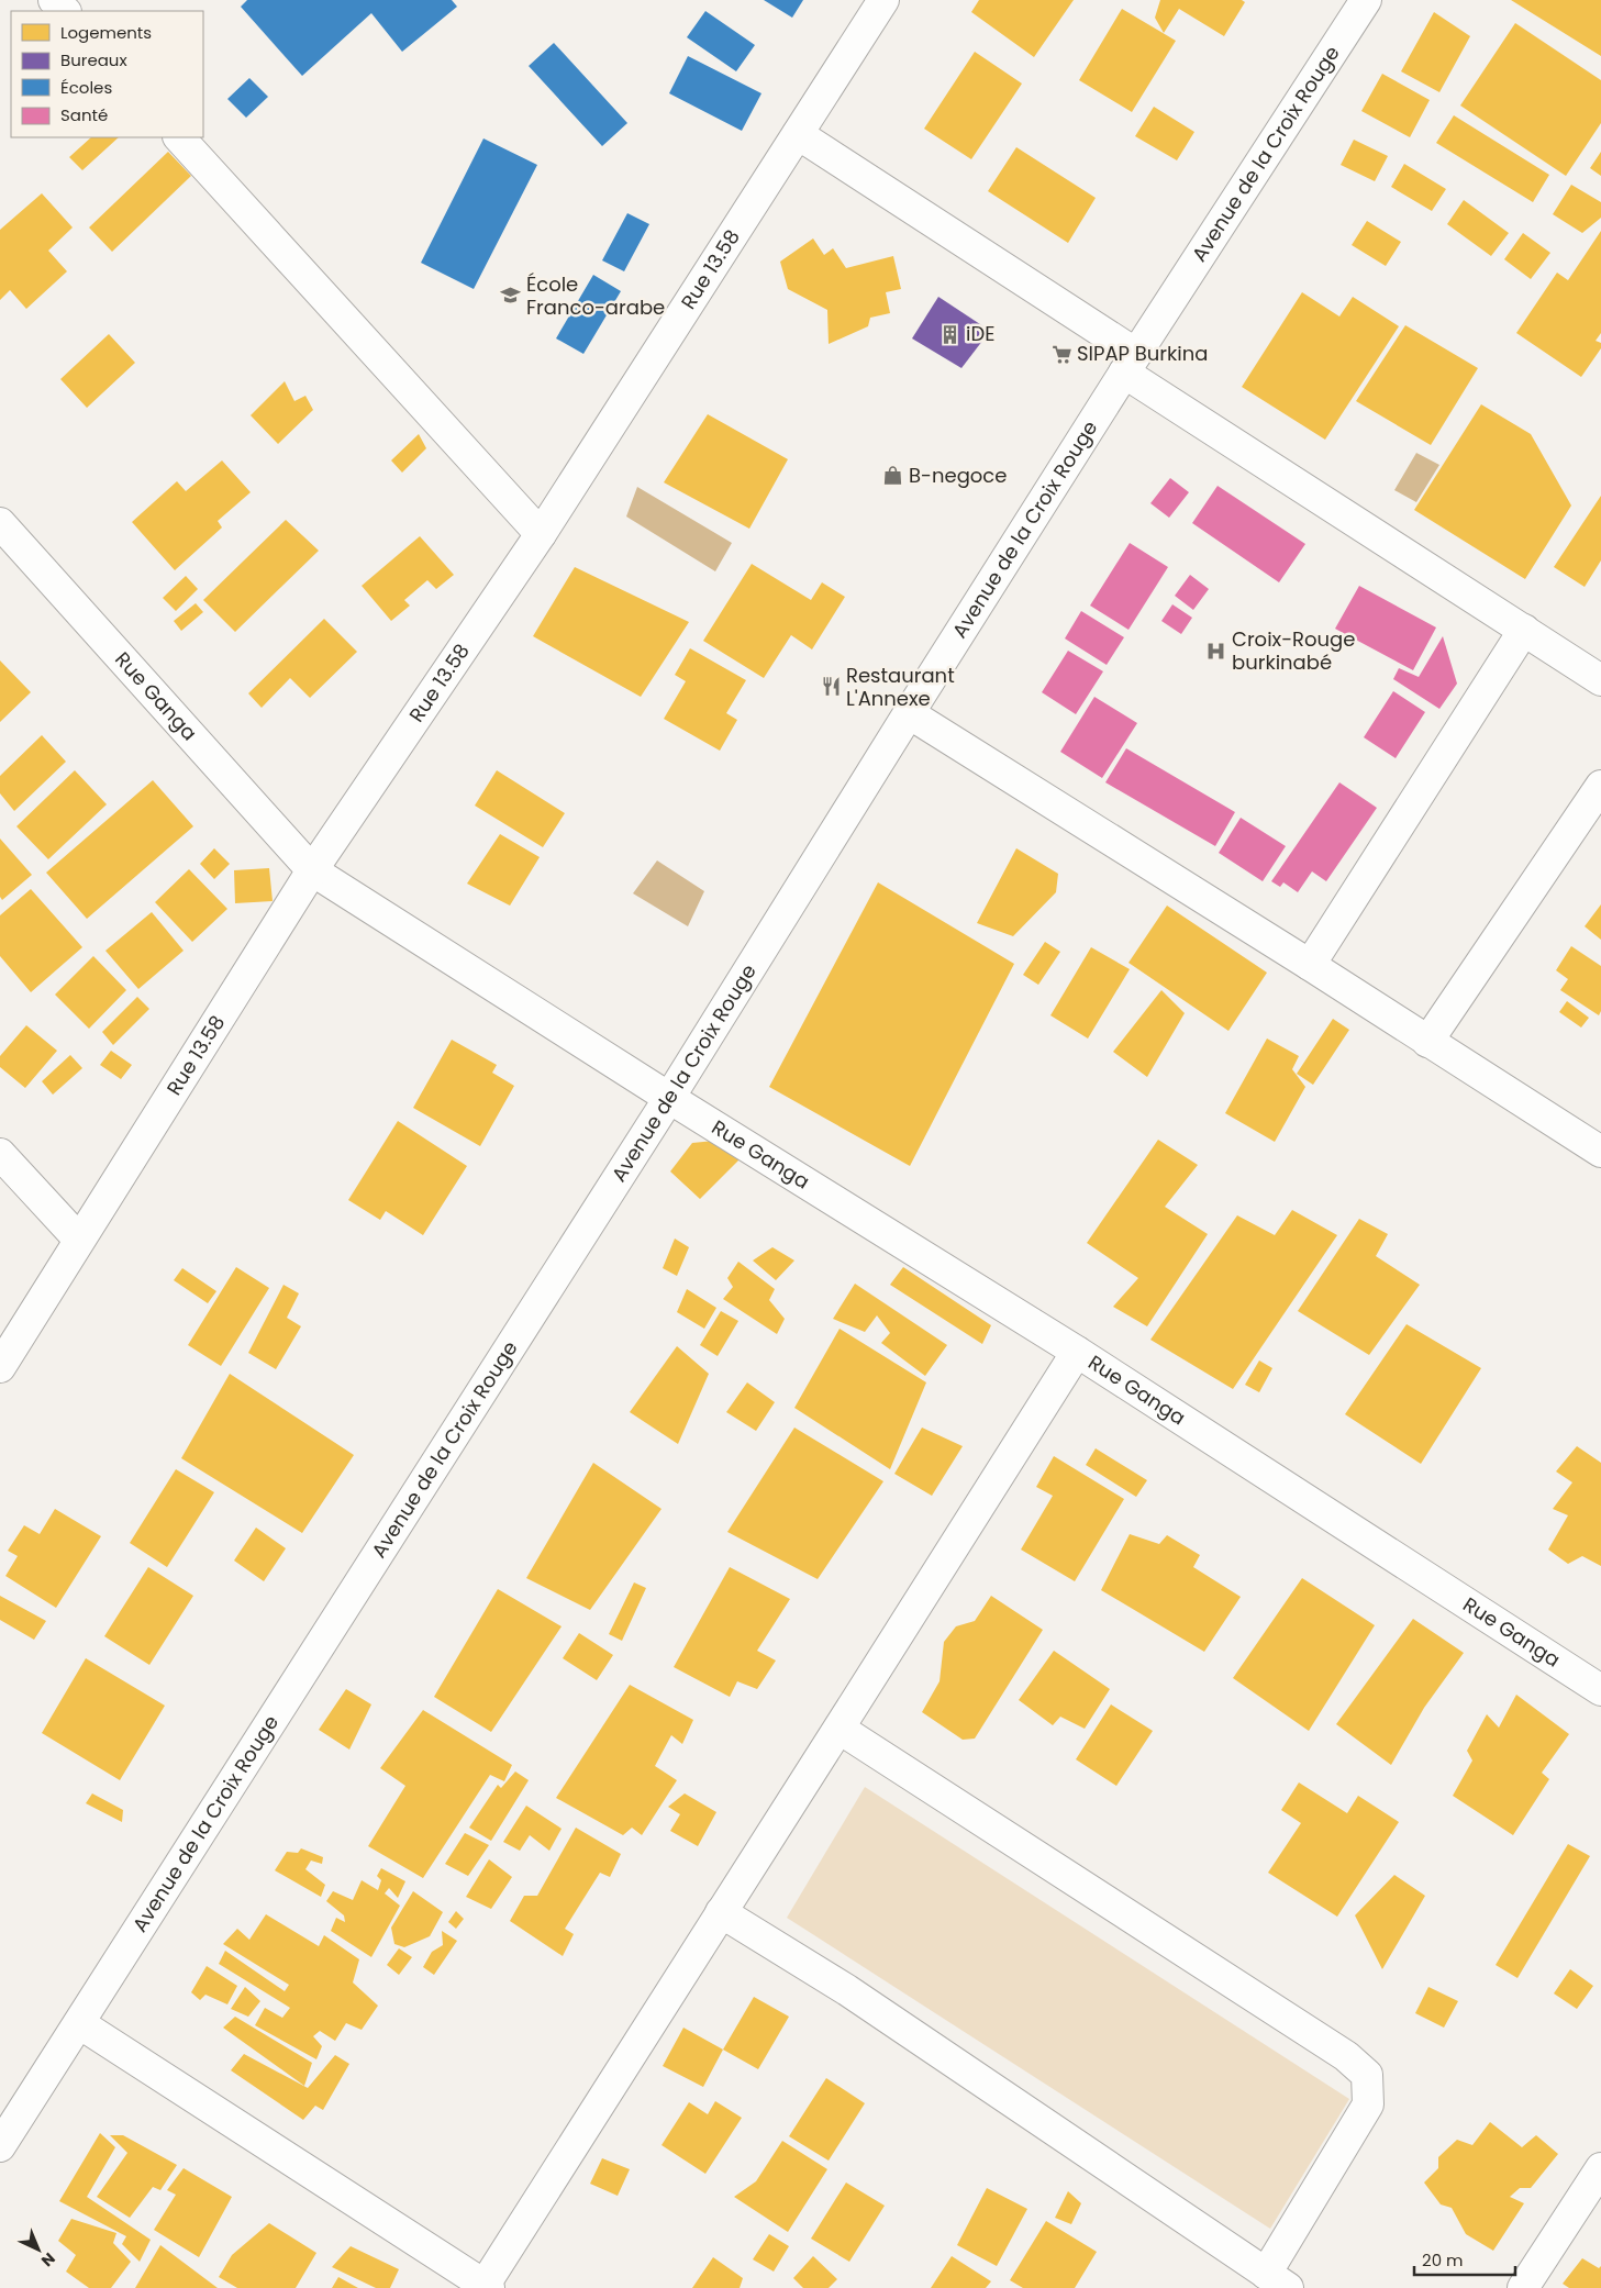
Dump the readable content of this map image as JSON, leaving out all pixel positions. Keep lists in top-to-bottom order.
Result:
{
  "streets": {
    "street": ["Avenue de la Croix Rouge", "Rue 13.58", "Rue Ganga"]
  },
  "crossings": [
    ["Avenue de la Croix Rouge", "Rue Ganga"],
    ["Rue 13.58", "Rue Ganga"]
  ],
  "places": {
    "school or university": ["École Franco-arabe"],
    "building": ["iDE"],
    "supermarket": ["SIPAP Burkina"],
    "shop": ["B-negoce"],
    "hospital": ["Croix-Rouge burkinabé"],
    "restaurant": ["Restaurant L'Annexe"]
  },
  "legend": [
    "Logements",
    "Bureaux",
    "Écoles",
    "Santé"
  ],
  "scale_bar": "20 m",
  "north": "bottom right"
}
